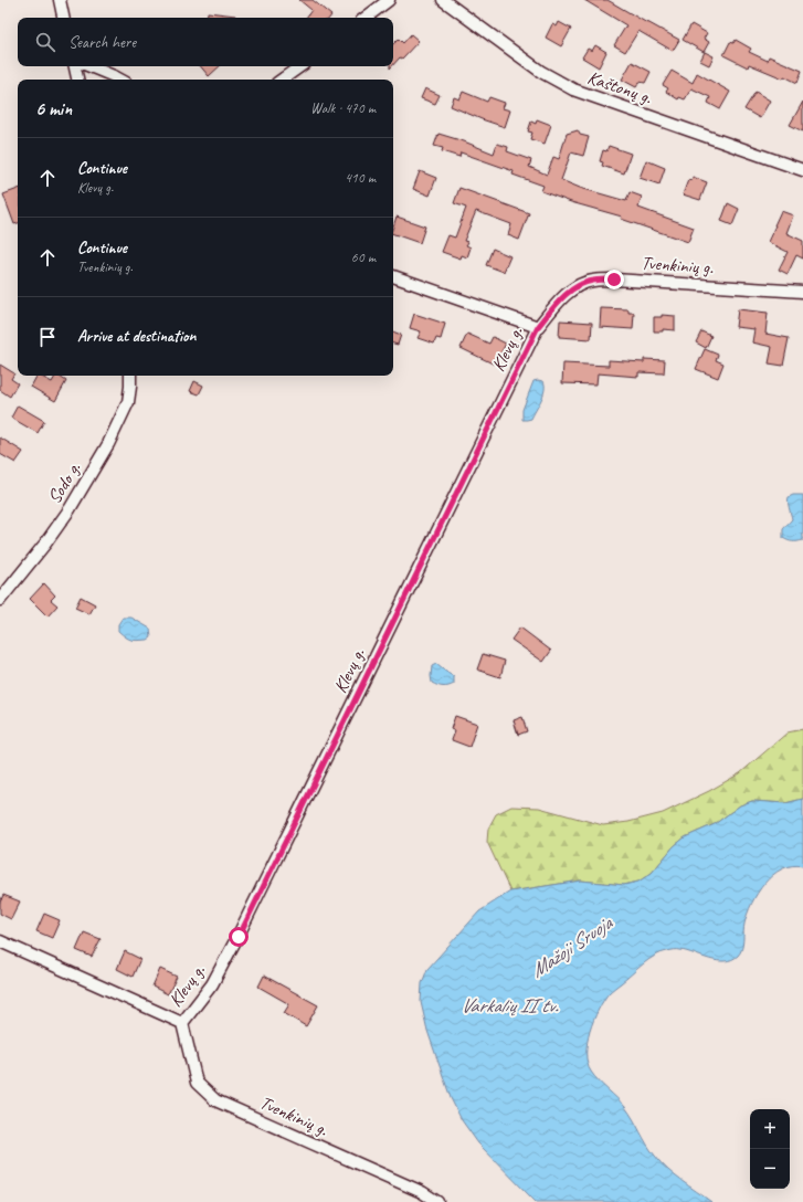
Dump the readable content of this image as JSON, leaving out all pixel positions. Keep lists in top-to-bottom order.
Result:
{
  "streets": {
    "street": [
      "Kaštonų g.",
      "Tvenkinių g.",
      "Klevų g.",
      "Sodo g."
    ]
  },
  "crossings": [
    ["Tvenkinių g.", "Klevų g."]
  ],
  "water": ["Mažoji Sruoja", "Varkalių II tv."],
  "page": {
    "search": "Search here",
    "heading": ["6 min", "Walk · 470 m"],
    "list": [
      ["Continue", "Klevų g.", "410 m"],
      ["Continue", "Tvenkinių g.", "60 m"],
      "Arrive at destination"
    ],
    "map_buttons": ["+", "−"]
  }
}
